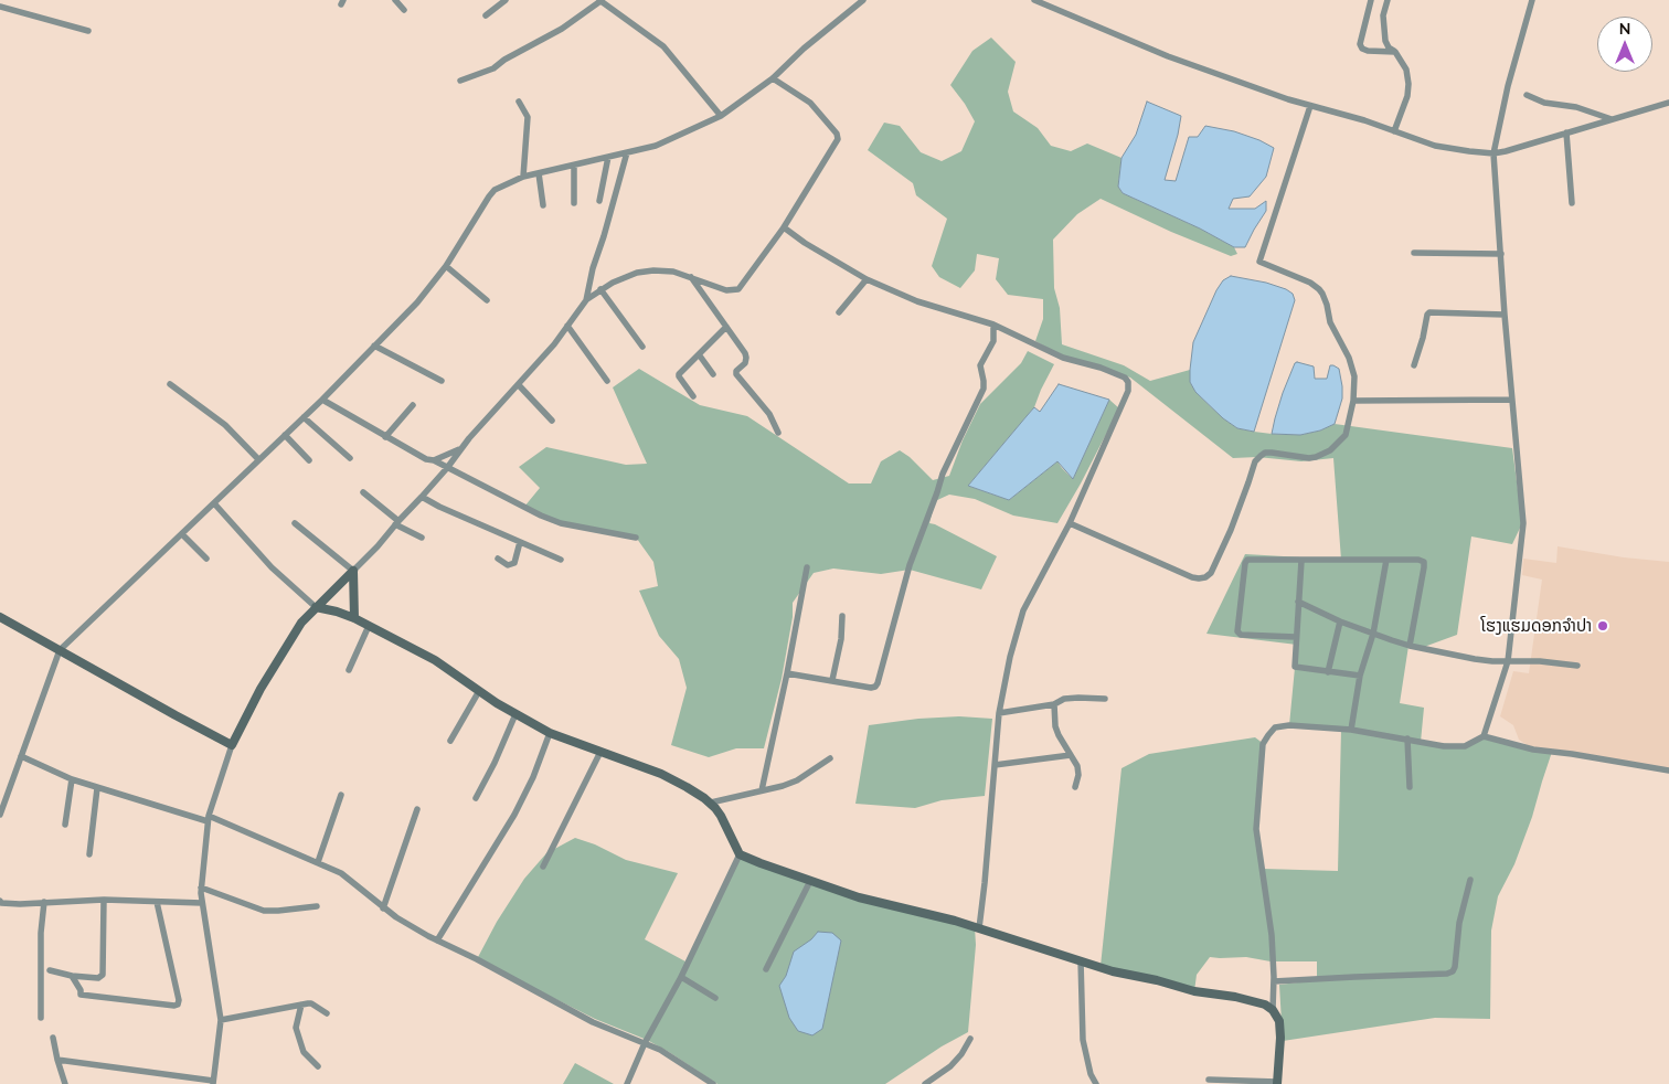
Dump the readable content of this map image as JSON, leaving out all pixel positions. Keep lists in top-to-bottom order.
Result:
{
  "places": ["ໂຮງແຮມດອກຈຳປາ"],
  "north": "top"
}
